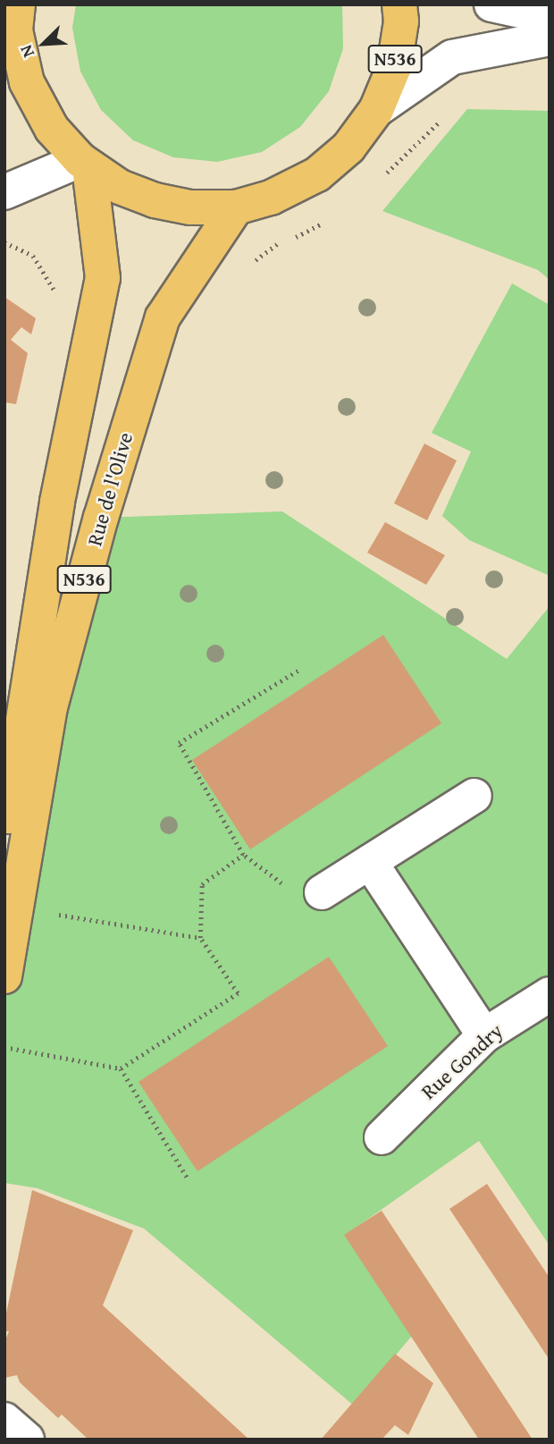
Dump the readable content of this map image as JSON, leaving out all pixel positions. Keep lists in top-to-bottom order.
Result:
{
  "streets": {
    "main road": ["N536", "Rue de l'Olive"],
    "street": ["Rue Gondry"]
  },
  "crossings": [
    ["N536", "Rue de l'Olive"]
  ],
  "north": "bottom left"
}
